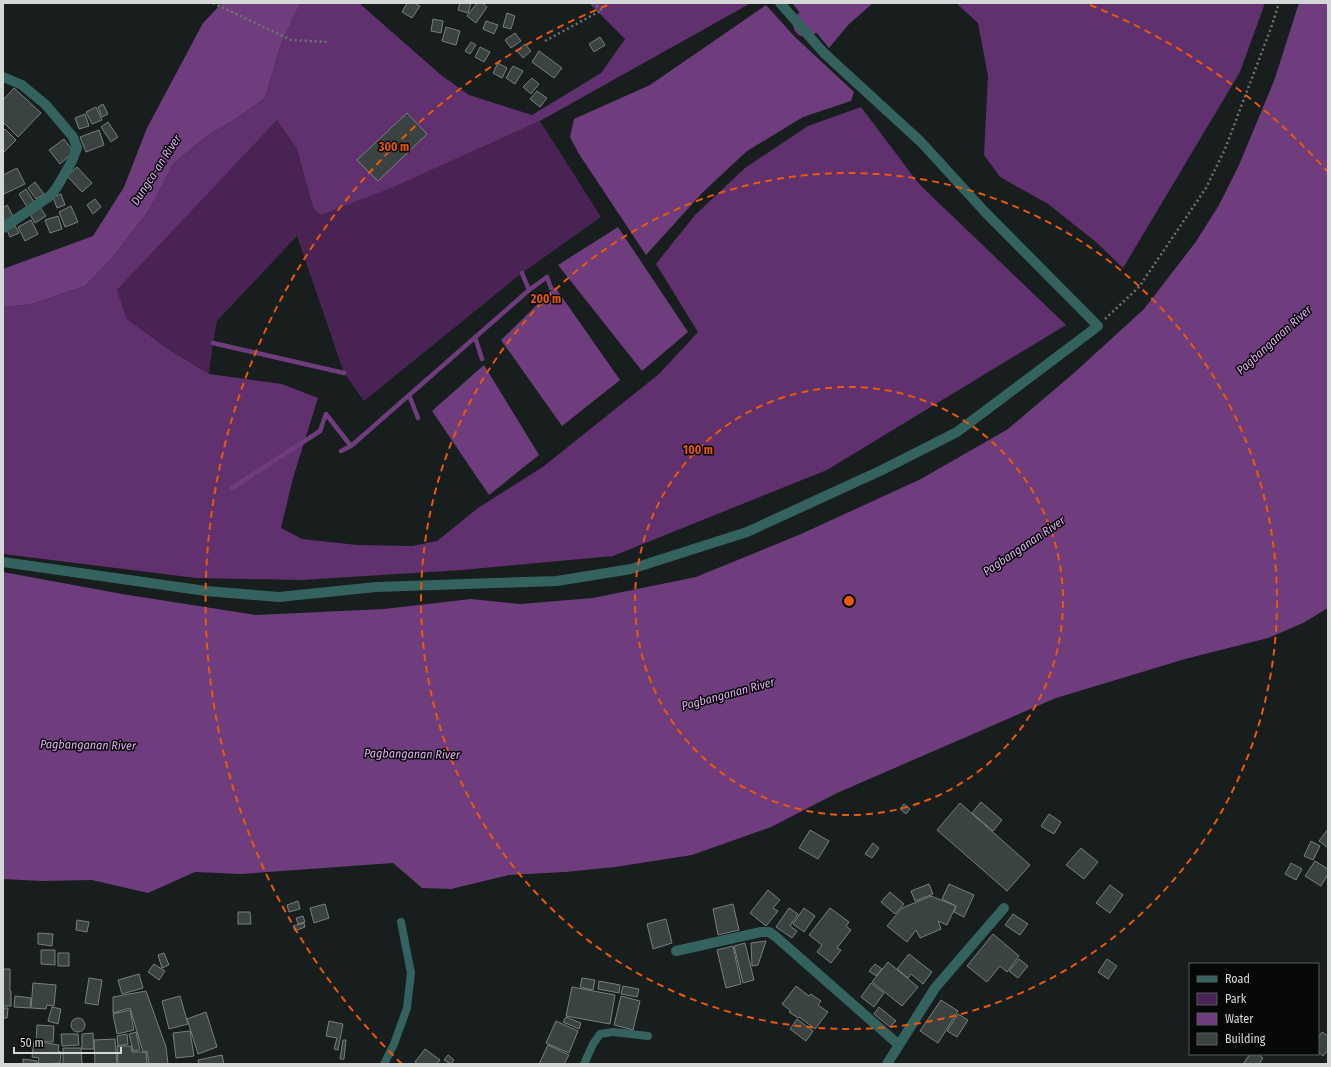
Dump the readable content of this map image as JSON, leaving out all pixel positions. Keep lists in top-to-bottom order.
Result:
{
  "water": ["Dungca-an River", "Pagbanganan River"],
  "legend": [
    "Road",
    "Park",
    "Water",
    "Building"
  ],
  "scale_bar": "50 m",
  "rings": ["300 m", "200 m", "100 m"]
}
